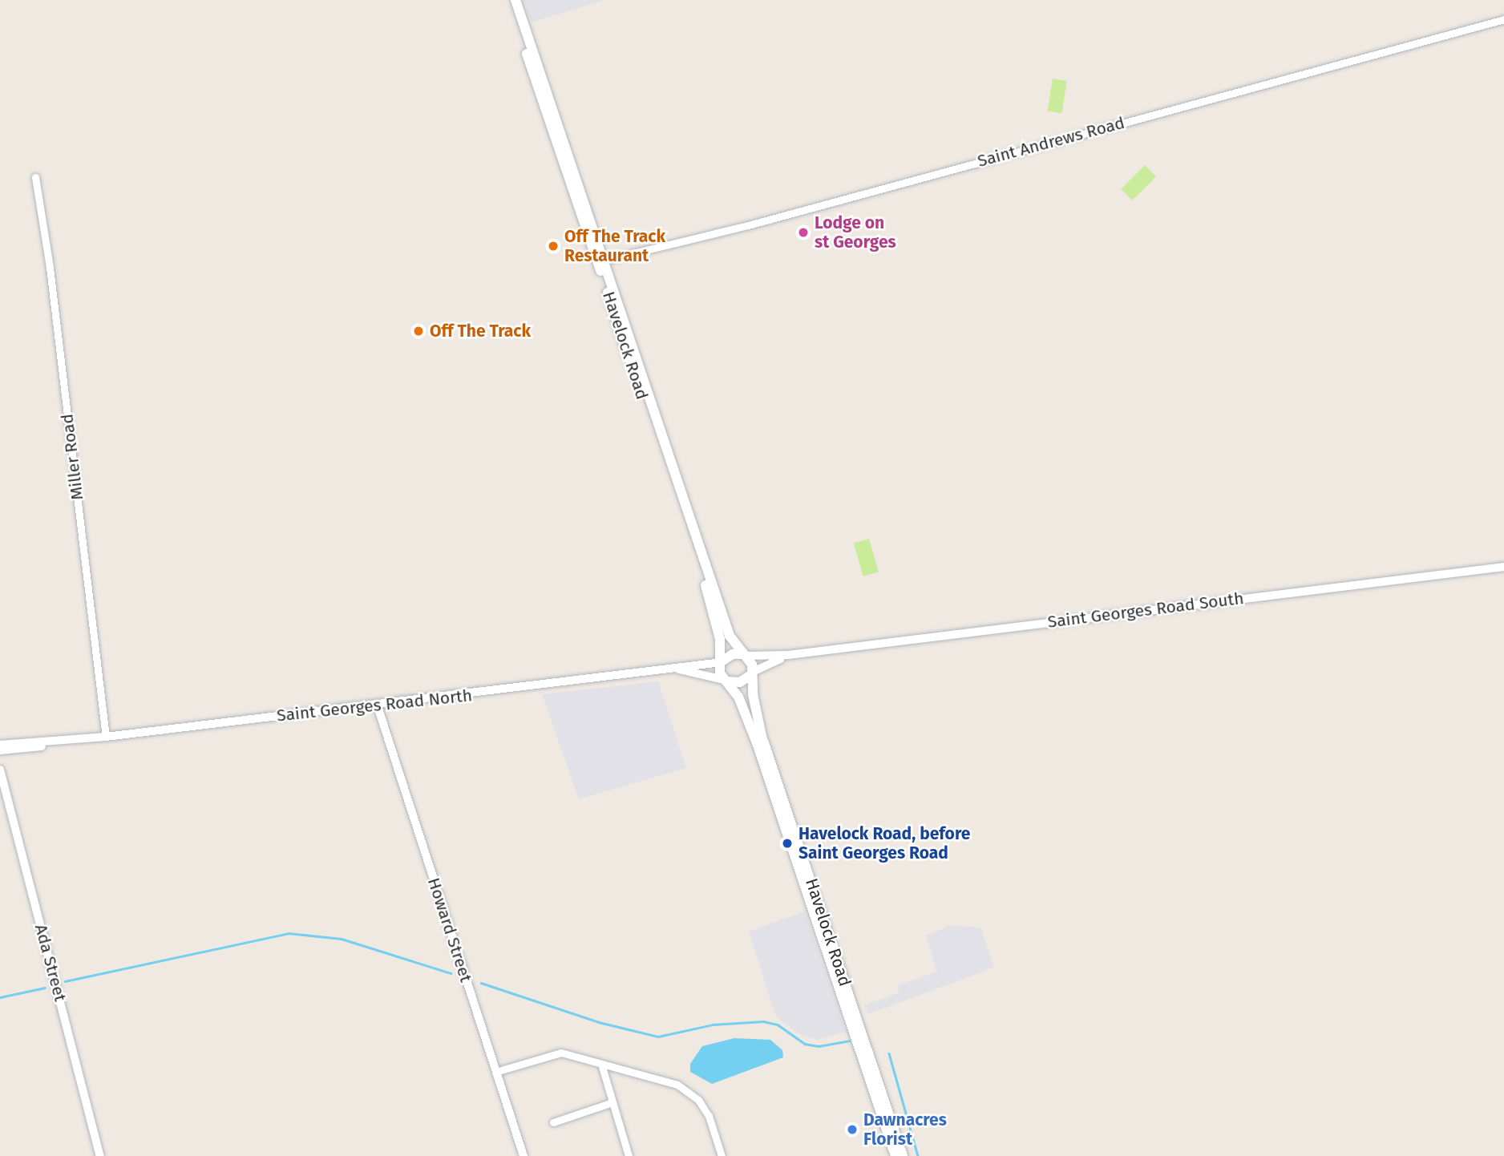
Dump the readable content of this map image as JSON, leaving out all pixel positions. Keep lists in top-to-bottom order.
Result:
{
  "streets": {
    "main road": ["Havelock Road"],
    "street": [
      "Saint Andrews Road",
      "Miller Road",
      "Saint Georges Road South",
      "Saint Georges Road North",
      "Howard Street",
      "Ada Street"
    ]
  },
  "crossings": [
    ["Saint Andrews Road", "Havelock Road"],
    ["Havelock Road", "Saint Georges Road South"],
    ["Havelock Road", "Saint Georges Road North"],
    ["Miller Road", "Saint Georges Road North"],
    ["Saint Georges Road South", "Saint Georges Road North"],
    ["Saint Georges Road North", "Howard Street"]
  ],
  "places": [
    "Lodge on st Georges",
    "Off The Track Restaurant",
    "Off The Track",
    "Havelock Road, before Saint Georges Road",
    "Dawnacres Florist"
  ]
}
